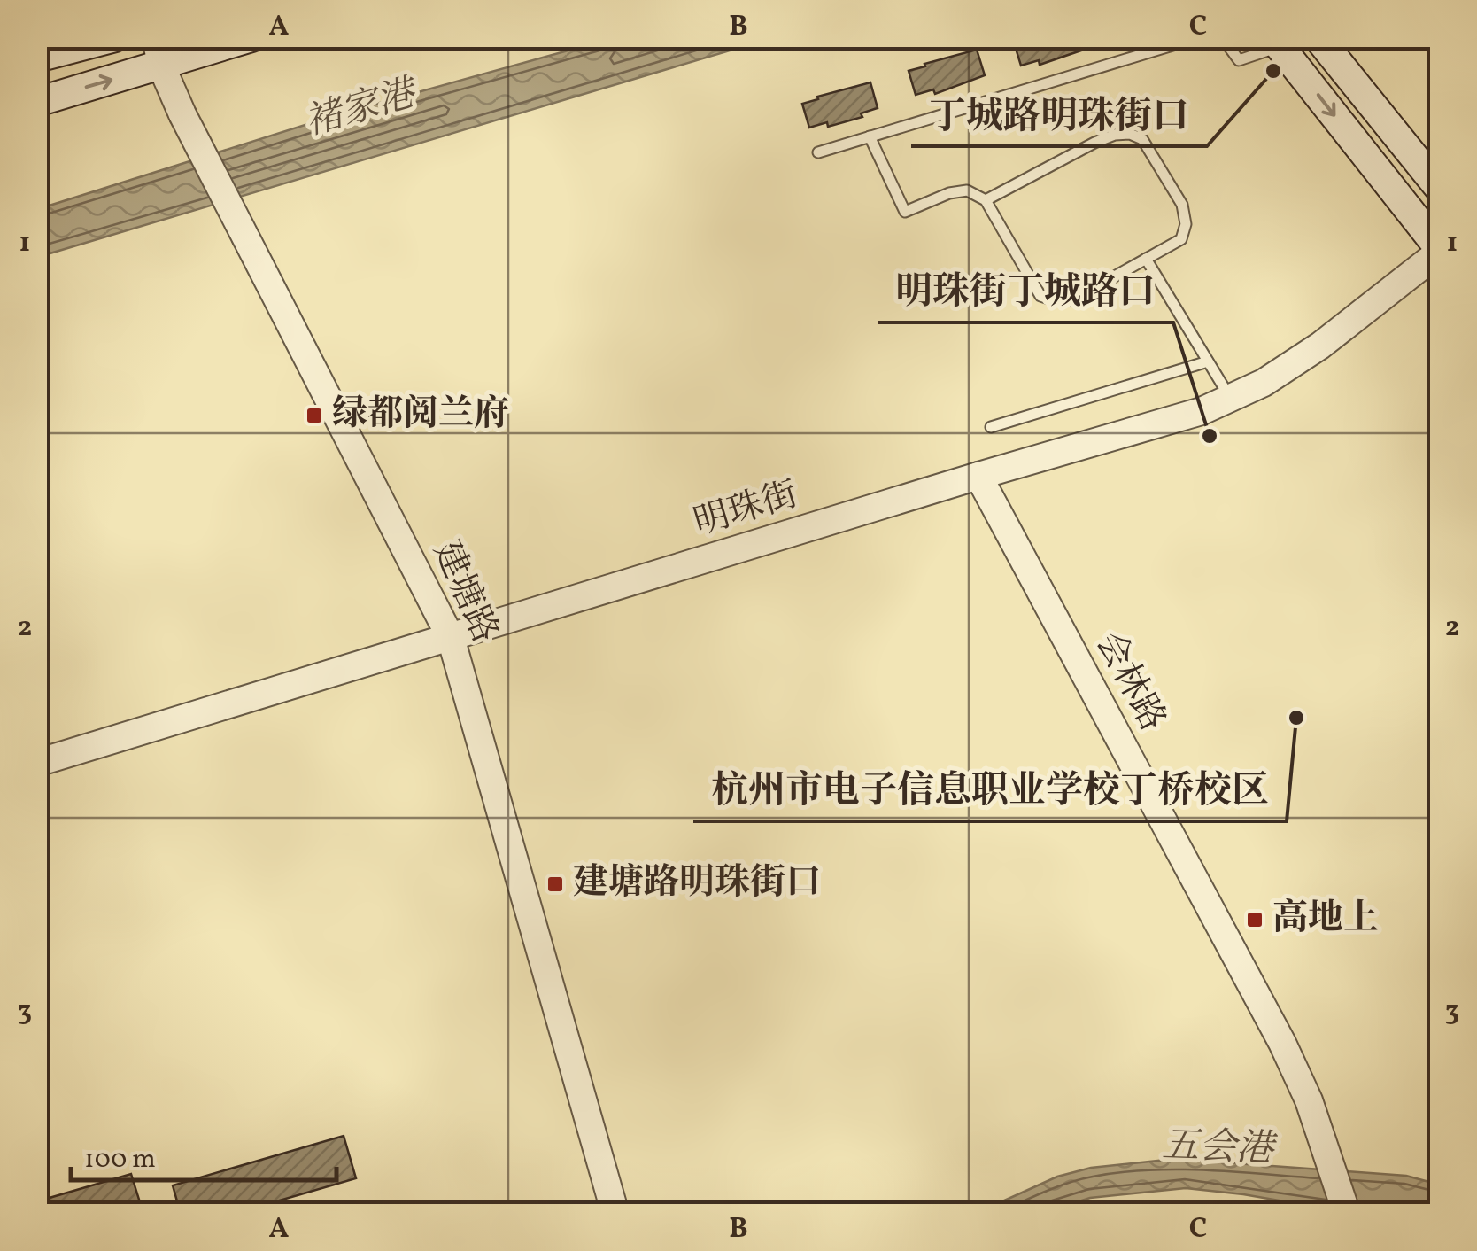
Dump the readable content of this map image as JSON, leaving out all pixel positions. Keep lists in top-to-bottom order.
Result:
{
  "streets": {
    "street": ["明珠街", "建塘路", "会林路"]
  },
  "crossings": [
    ["明珠街", "建塘路"],
    ["明珠街", "会林路"]
  ],
  "water": ["褚家港", "五会港"],
  "places": {
    "other": ["丁城路明珠街口", "明珠街丁城路口", "杭州市电子信息职业学校丁桥校区"],
    "transit": ["绿都阅兰府", "建塘路明珠街口", "高地上"]
  },
  "scale_bar": "100 m",
  "grid": {
    "columns": ["A", "B", "C"],
    "rows": ["1", "2", "3"]
  }
}
